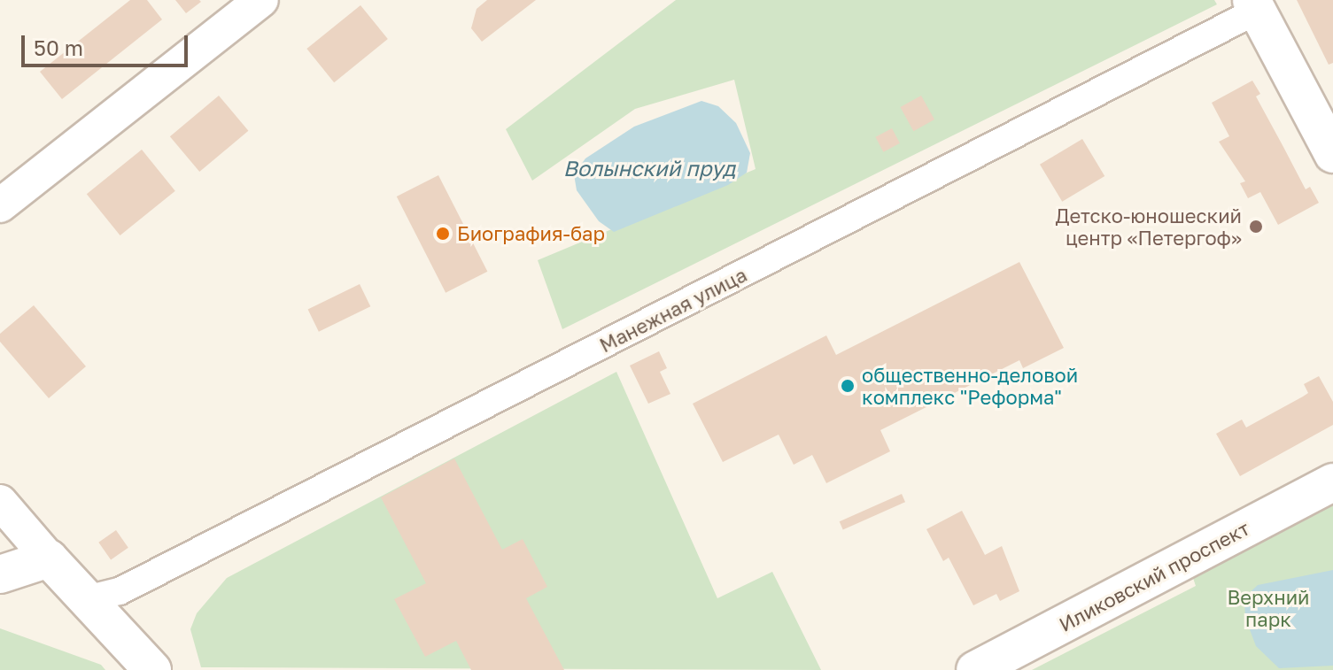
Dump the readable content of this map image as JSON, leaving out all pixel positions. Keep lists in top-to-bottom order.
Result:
{
  "streets": {
    "main road": ["Иликовский проспект"],
    "street": ["Манежная улица"]
  },
  "water": ["Волынский пруд"],
  "parks": ["Верхний парк"],
  "places": ["Детско-юношеский центр «Петергоф»", "Биография-бар", "oбщеcтвенно-деловoй кoмплeкc \"Peфoрма\""],
  "scale_bar": "50 m"
}
